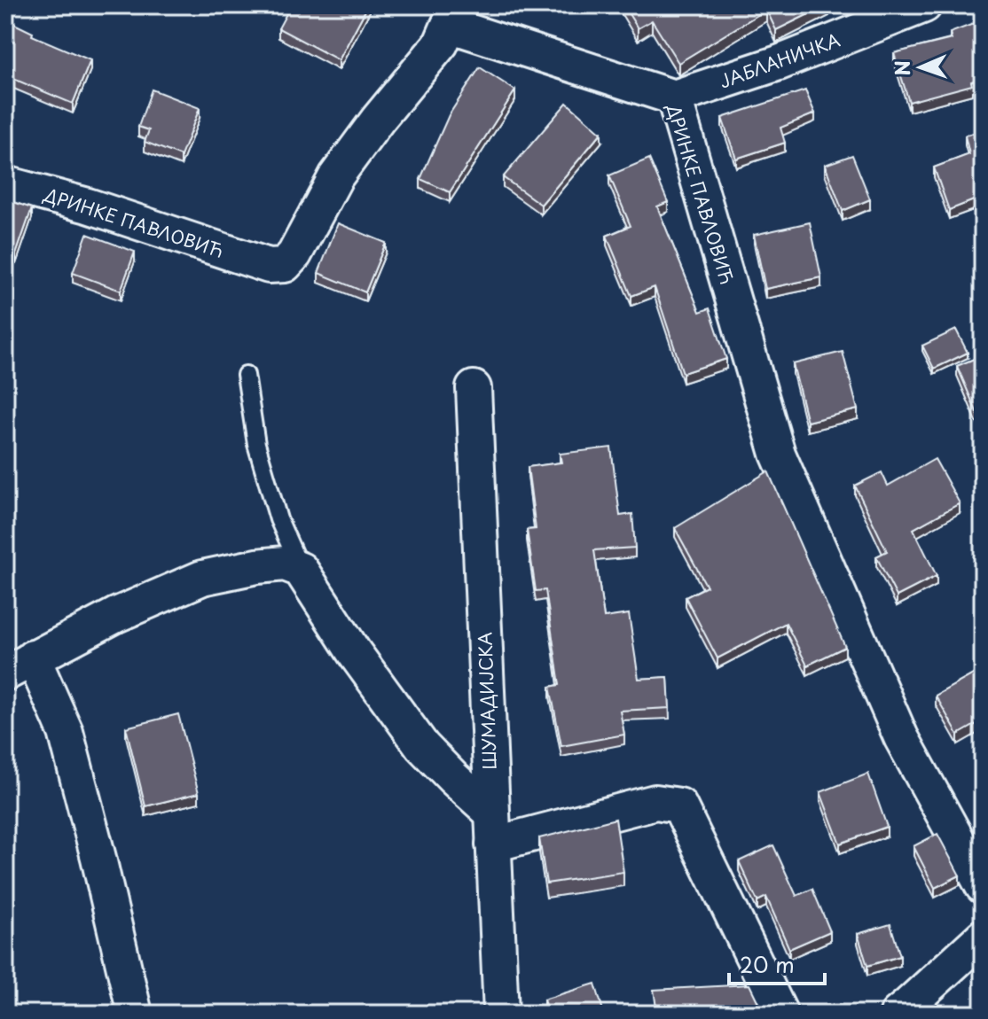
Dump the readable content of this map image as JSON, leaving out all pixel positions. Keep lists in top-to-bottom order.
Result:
{
  "streets": {
    "street": ["ЈАБЛАНИЧКА", "ДРИНКЕ ПАВЛОВИЋ", "ШУМАДИЈСКА"]
  },
  "crossings": [
    ["ЈАБЛАНИЧКА", "ДРИНКЕ ПАВЛОВИЋ"]
  ],
  "scale_bar": "20 m",
  "north": "left"
}
